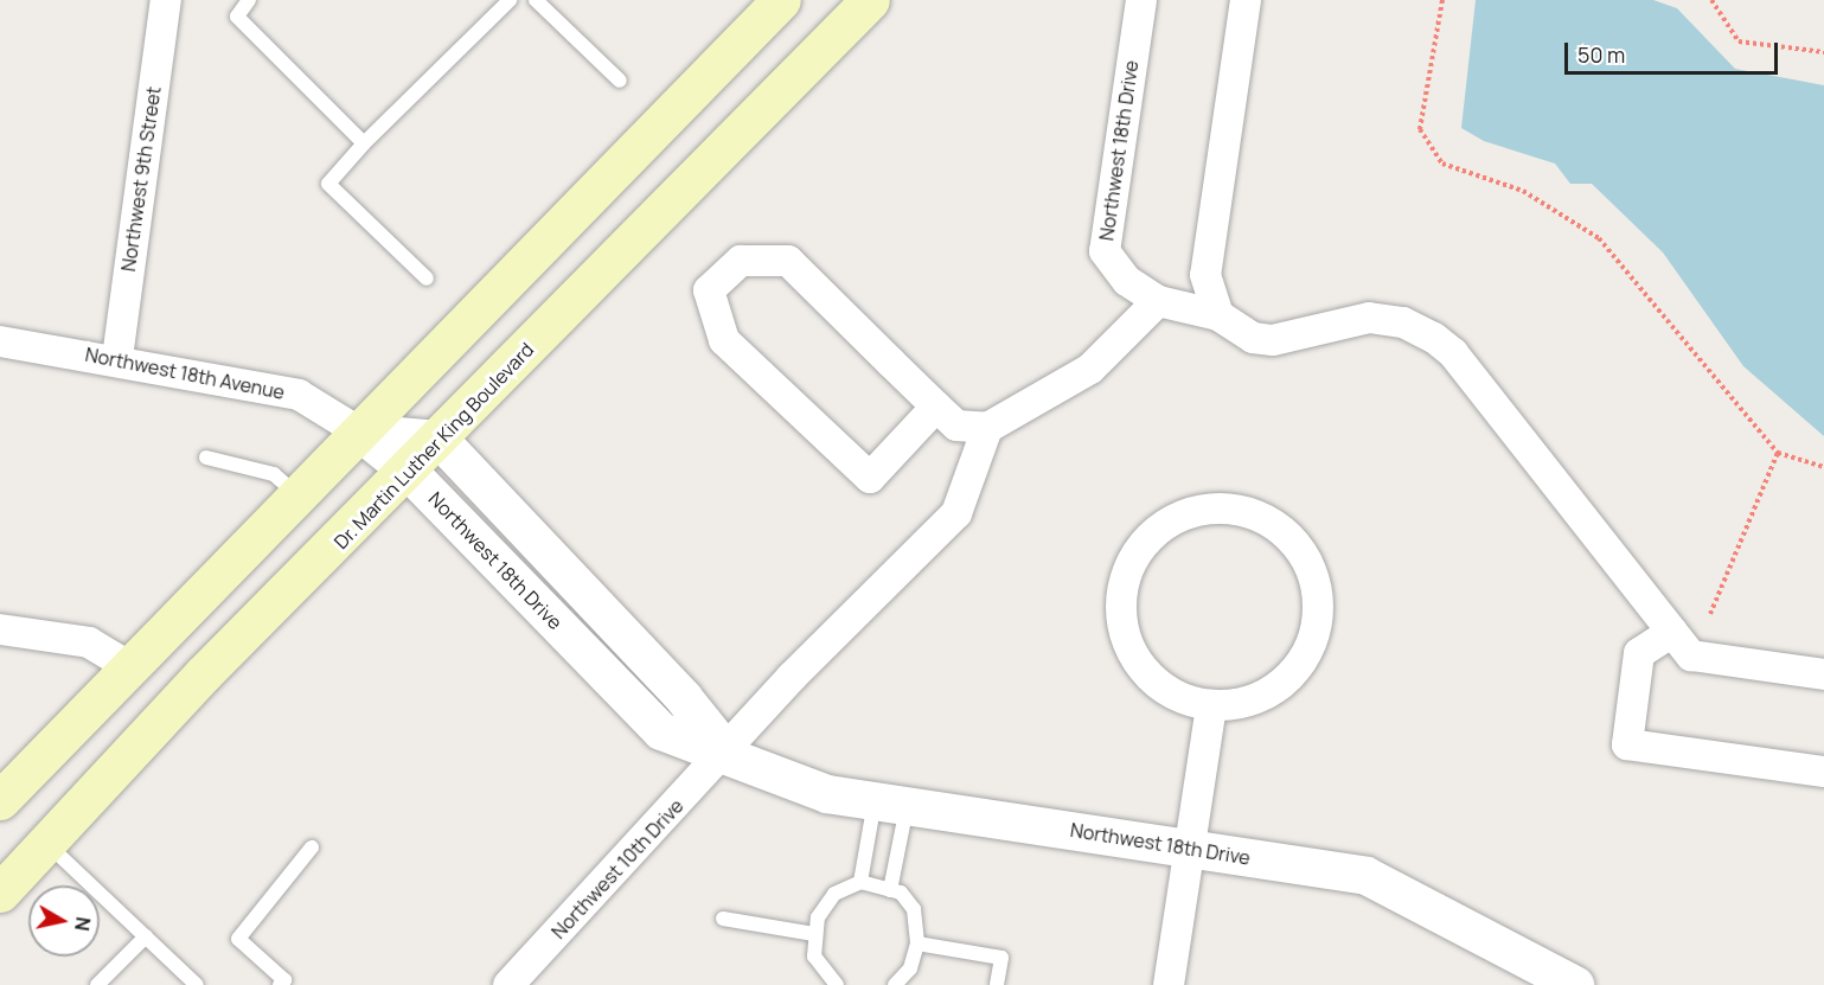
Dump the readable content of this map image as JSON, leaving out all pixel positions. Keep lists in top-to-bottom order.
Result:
{
  "streets": {
    "main road": ["Dr. Martin Luther King Boulevard"],
    "street": [
      "Northwest 18th Drive",
      "Northwest 9th Street",
      "Northwest 18th Avenue",
      "Northwest 10th Drive"
    ]
  },
  "crossings": [
    ["Northwest 18th Drive", "Northwest 18th Avenue"],
    ["Northwest 18th Drive", "Dr. Martin Luther King Boulevard"],
    ["Northwest 18th Drive", "Northwest 10th Drive"],
    ["Northwest 9th Street", "Northwest 18th Avenue"]
  ],
  "scale_bar": "50 m",
  "north": "right"
}
